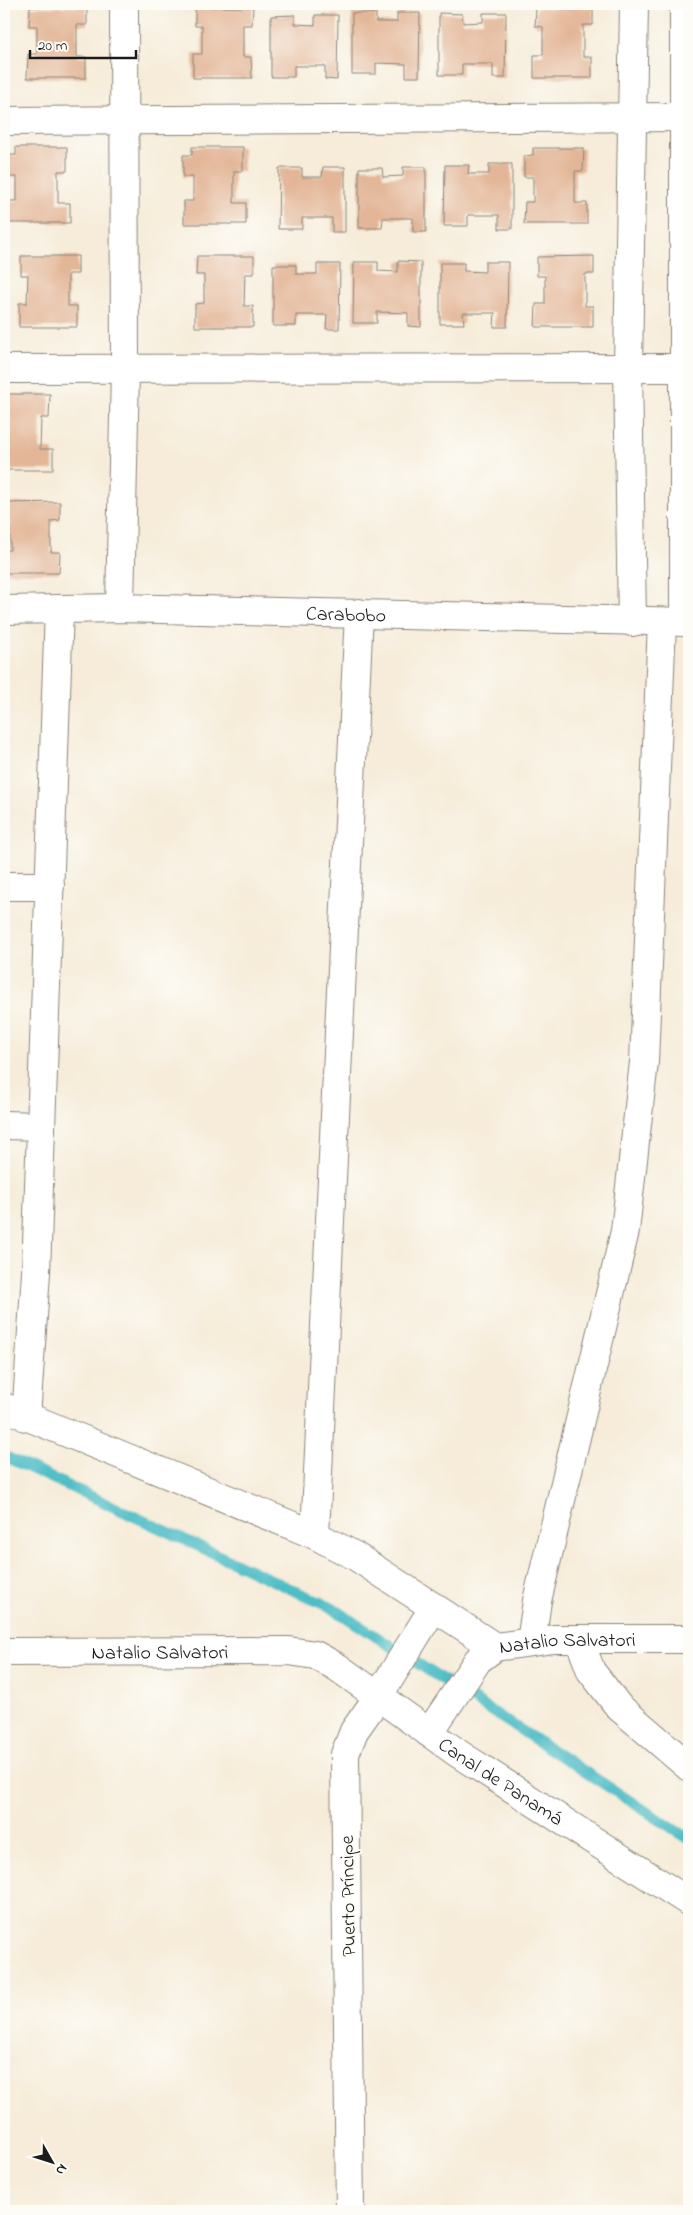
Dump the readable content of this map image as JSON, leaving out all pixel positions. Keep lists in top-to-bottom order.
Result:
{
  "streets": {
    "street": [
      "Carabobo",
      "Natalio Salvatori",
      "Canal de Panamá",
      "Puerto Príncipe"
    ]
  },
  "crossings": [
    ["Natalio Salvatori", "Canal de Panamá"],
    ["Canal de Panamá", "Puerto Príncipe"]
  ],
  "scale_bar": "20 m",
  "north": "bottom right"
}
